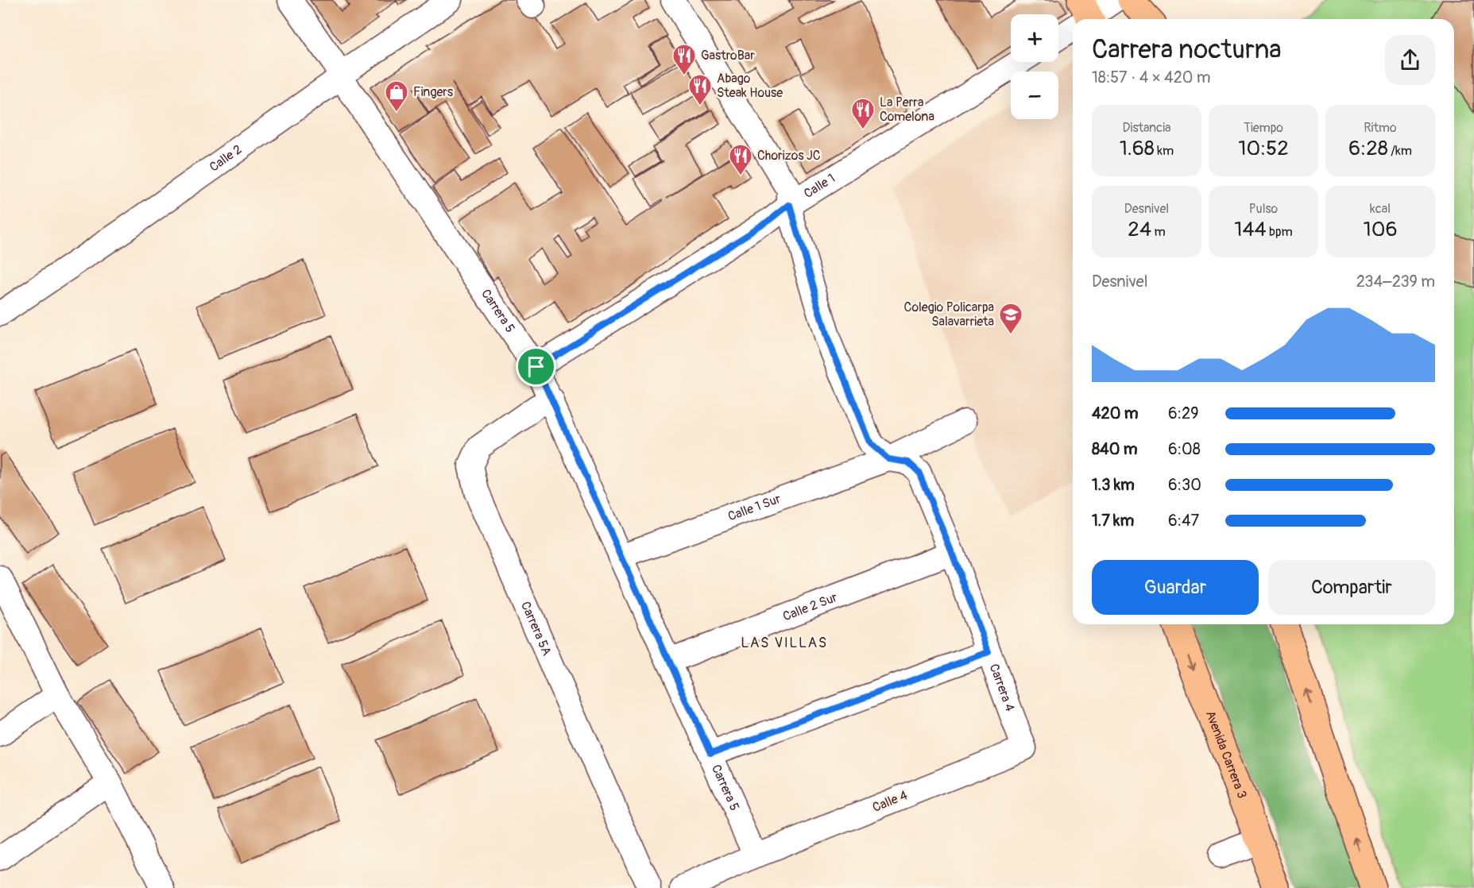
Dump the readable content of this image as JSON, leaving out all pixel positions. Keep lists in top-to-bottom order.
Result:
{
  "streets": {
    "main road": ["Avenida Carrera 3"],
    "street": [
      "Calle 2",
      "Calle 1",
      "Carrera 5",
      "Calle 1 Sur",
      "Calle 2 Sur",
      "Carrera 5A",
      "Carrera 4",
      "Calle 4"
    ]
  },
  "crossings": [
    ["Calle 2", "Carrera 5"],
    ["Calle 1", "Carrera 5"],
    ["Calle 1", "Carrera 4"],
    ["Carrera 5", "Calle 1 Sur"],
    ["Carrera 5", "Calle 2 Sur"],
    ["Carrera 5", "Carrera 5A"],
    ["Carrera 5", "Calle 4"],
    ["Calle 1 Sur", "Carrera 4"],
    ["Calle 2 Sur", "Carrera 4"],
    ["Carrera 4", "Calle 4"]
  ],
  "districts": ["LAS VILLAS"],
  "places": {
    "restaurant": [
      "GastroBar",
      "Abago Steak House",
      "La Perra Comelona",
      "Chorizos JC"
    ],
    "shop": ["Fingers"],
    "school or university": ["Colegio Policarpa Salavarrieta"]
  },
  "page": {
    "map_buttons": ["+", "−"],
    "heading": ["Carrera nocturna", "18:57 · 4 × 420 m"],
    "stats": [
      ["Distancia", "1.68 km"],
      ["Tiempo", "10:52"],
      ["Ritmo", "6:28 /km"],
      ["Desnivel", "24 m"],
      ["Pulso", "144 bpm"],
      ["kcal", "106"]
    ],
    "chart": ["Desnivel", "234–239 m"],
    "list": [
      {
        "name": "420 m",
        "note": "6:29"
      },
      {
        "name": "840 m",
        "note": "6:08"
      },
      {
        "name": "1.3 km",
        "note": "6:30"
      },
      {
        "name": "1.7 km",
        "note": "6:47"
      }
    ],
    "buttons": ["Guardar", "Compartir"]
  }
}
